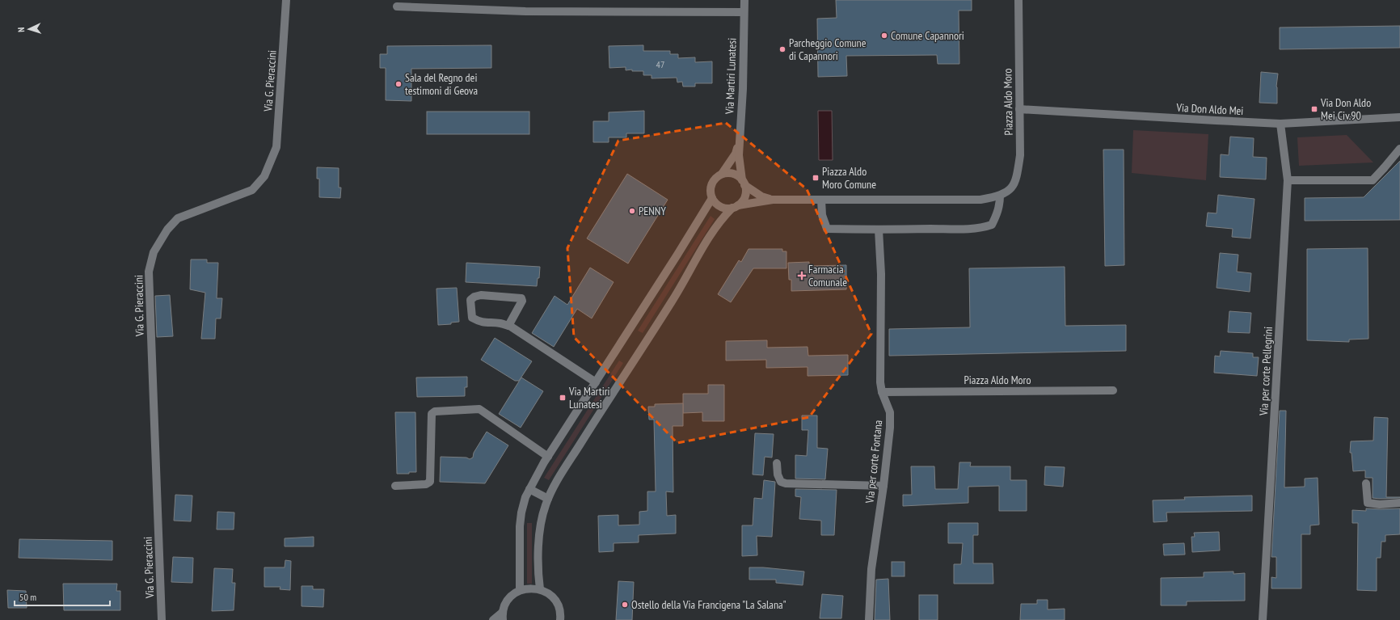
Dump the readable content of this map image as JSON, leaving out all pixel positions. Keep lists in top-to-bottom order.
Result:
{
  "streets": {
    "street": [
      "Via Martiri Lunatesi",
      "Via G. Pieraccini",
      "Piazza Aldo Moro",
      "Via Don Aldo Mei",
      "Via per corte Pellegrini",
      "Via per corte Fontana"
    ]
  },
  "crossings": [
    ["Via Martiri Lunatesi", "Piazza Aldo Moro"],
    ["Piazza Aldo Moro", "Via Don Aldo Mei"],
    ["Piazza Aldo Moro", "Via per corte Fontana"],
    ["Via Don Aldo Mei", "Via per corte Pellegrini"]
  ],
  "places": {
    "other": [
      "Comune Capannori",
      "Parcheggio Comune di Capannori",
      "Sala del Regno dei testimoni di Geova",
      "PENNY",
      "Ostello della Via Francigena \"La Salana\""
    ],
    "transit": ["Via Don Aldo Mei Civ.90", "Piazza Aldo Moro Comune", "Via Martiri Lunatesi"],
    "health": ["Farmacia Comunale"]
  },
  "house_numbers": ["47"],
  "scale_bar": "50 m",
  "north": "left"
}
